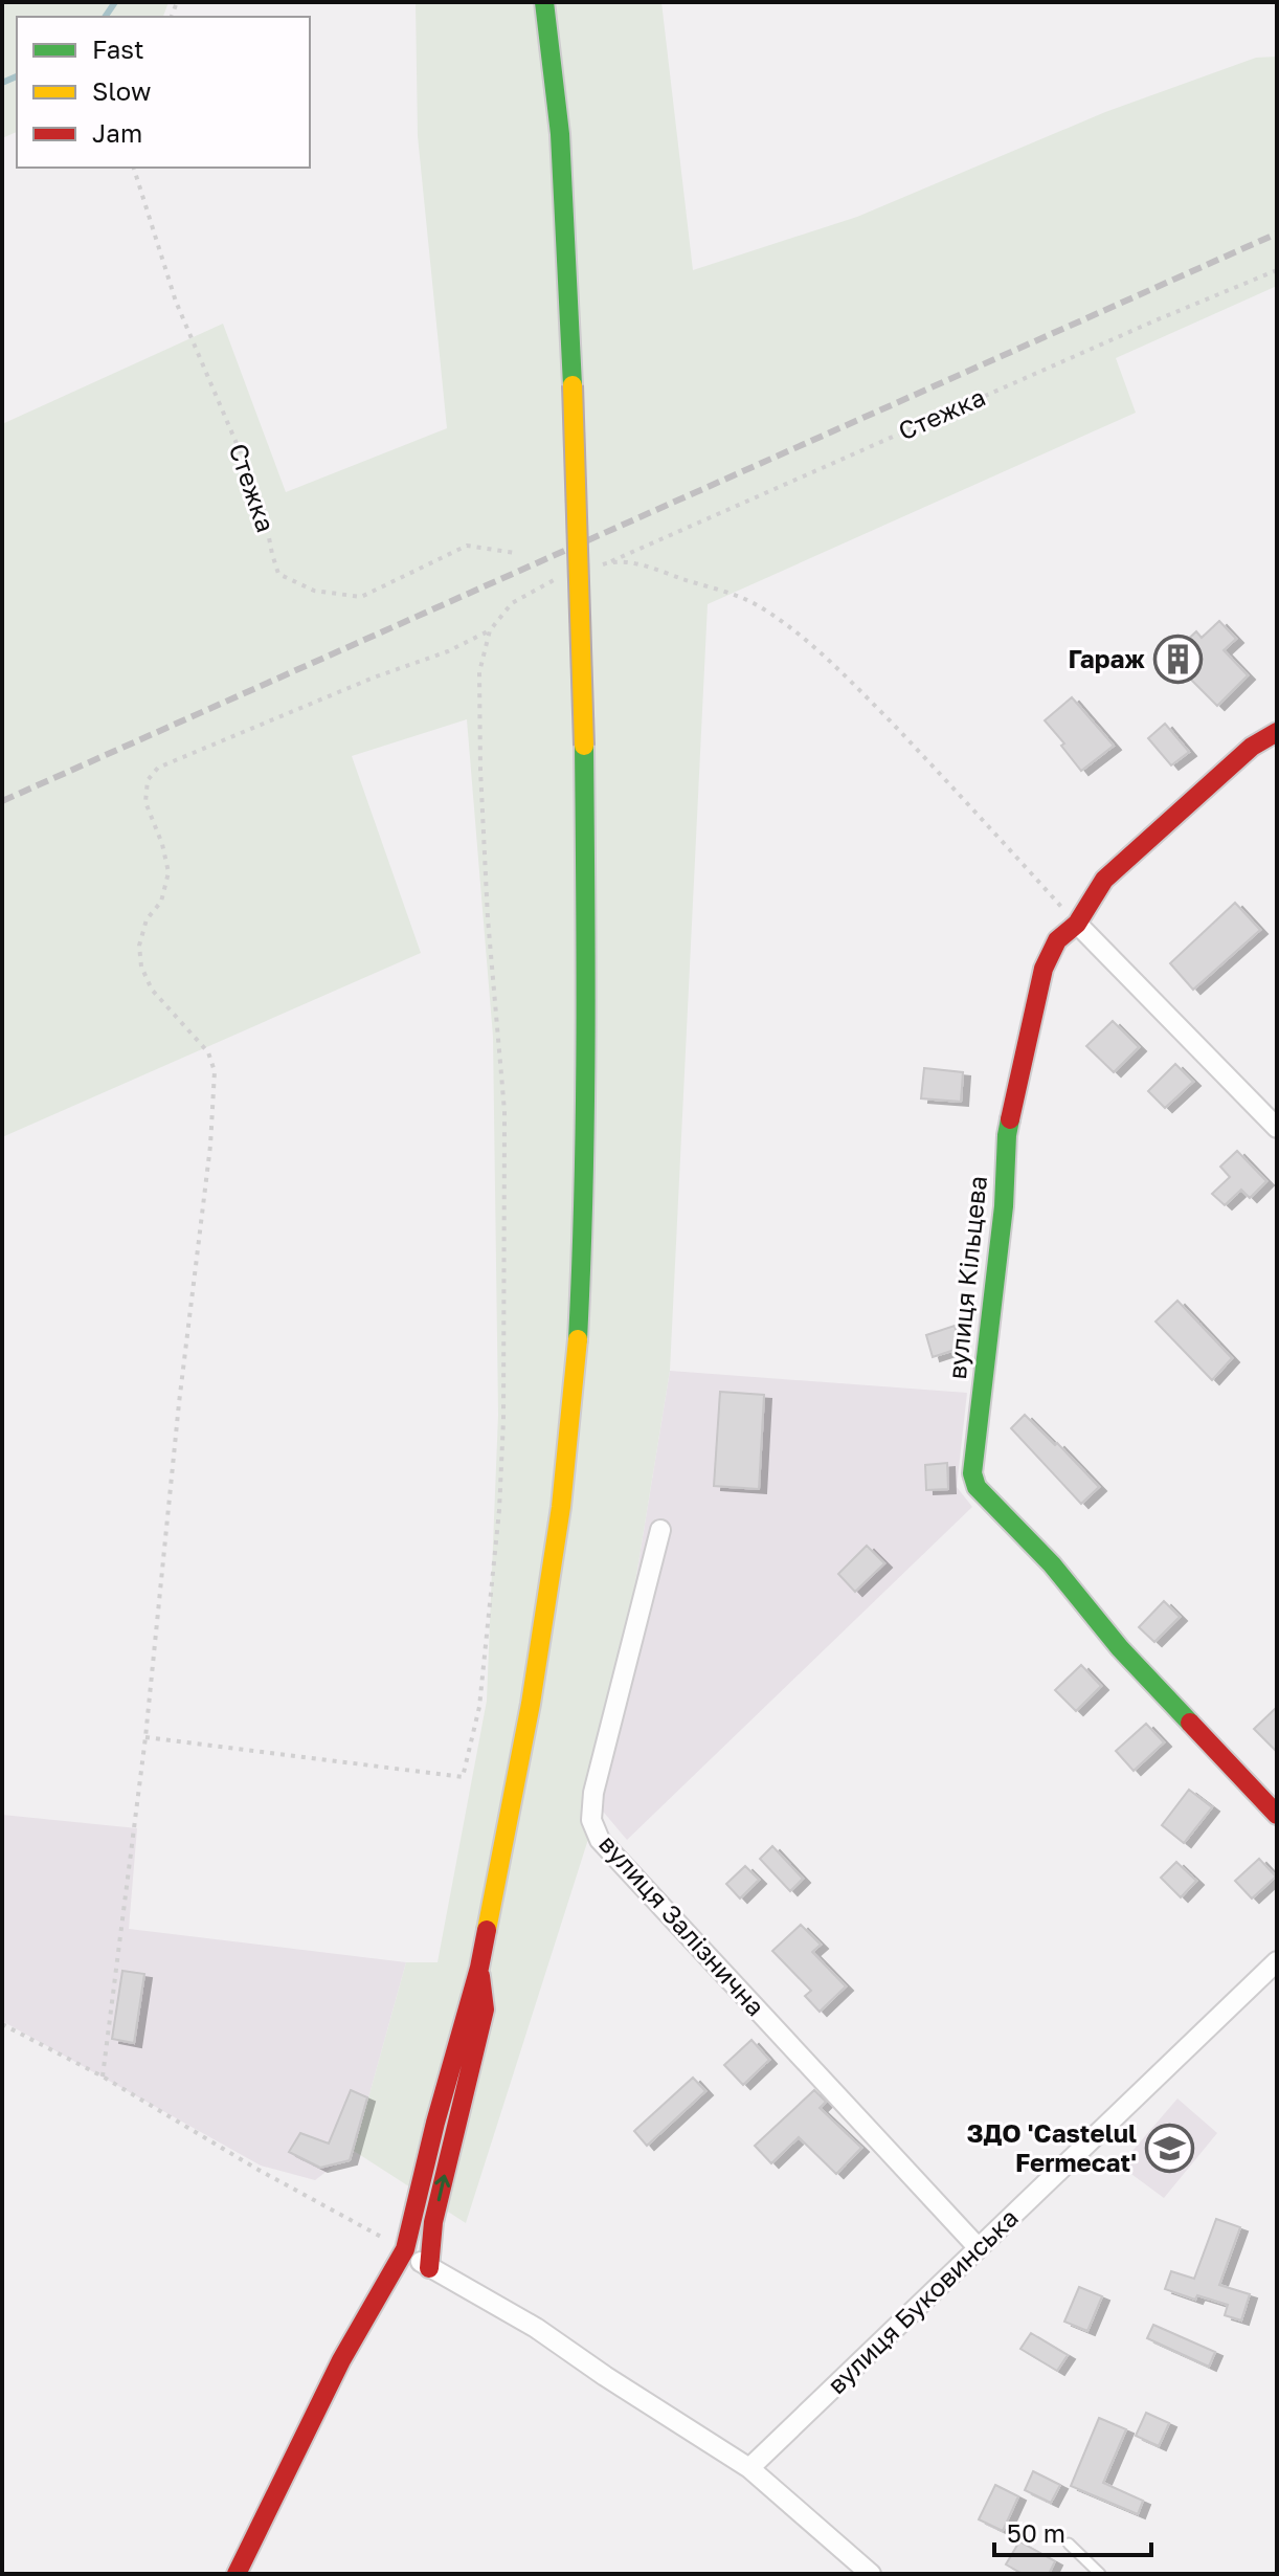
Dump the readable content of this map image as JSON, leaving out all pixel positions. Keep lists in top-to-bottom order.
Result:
{
  "streets": {
    "main road": ["вулиця Кільцева"],
    "street": ["вулиця Залізнична", "вулиця Буковинська"],
    "path": ["Стежка"]
  },
  "crossings": [
    ["вулиця Залізнична", "вулиця Буковинська"]
  ],
  "places": {
    "building": ["Гараж"],
    "school or university": ["ЗДО 'Castelul Fermecat'"]
  },
  "legend": ["Fast", "Slow", "Jam"],
  "scale_bar": "50 m"
}
